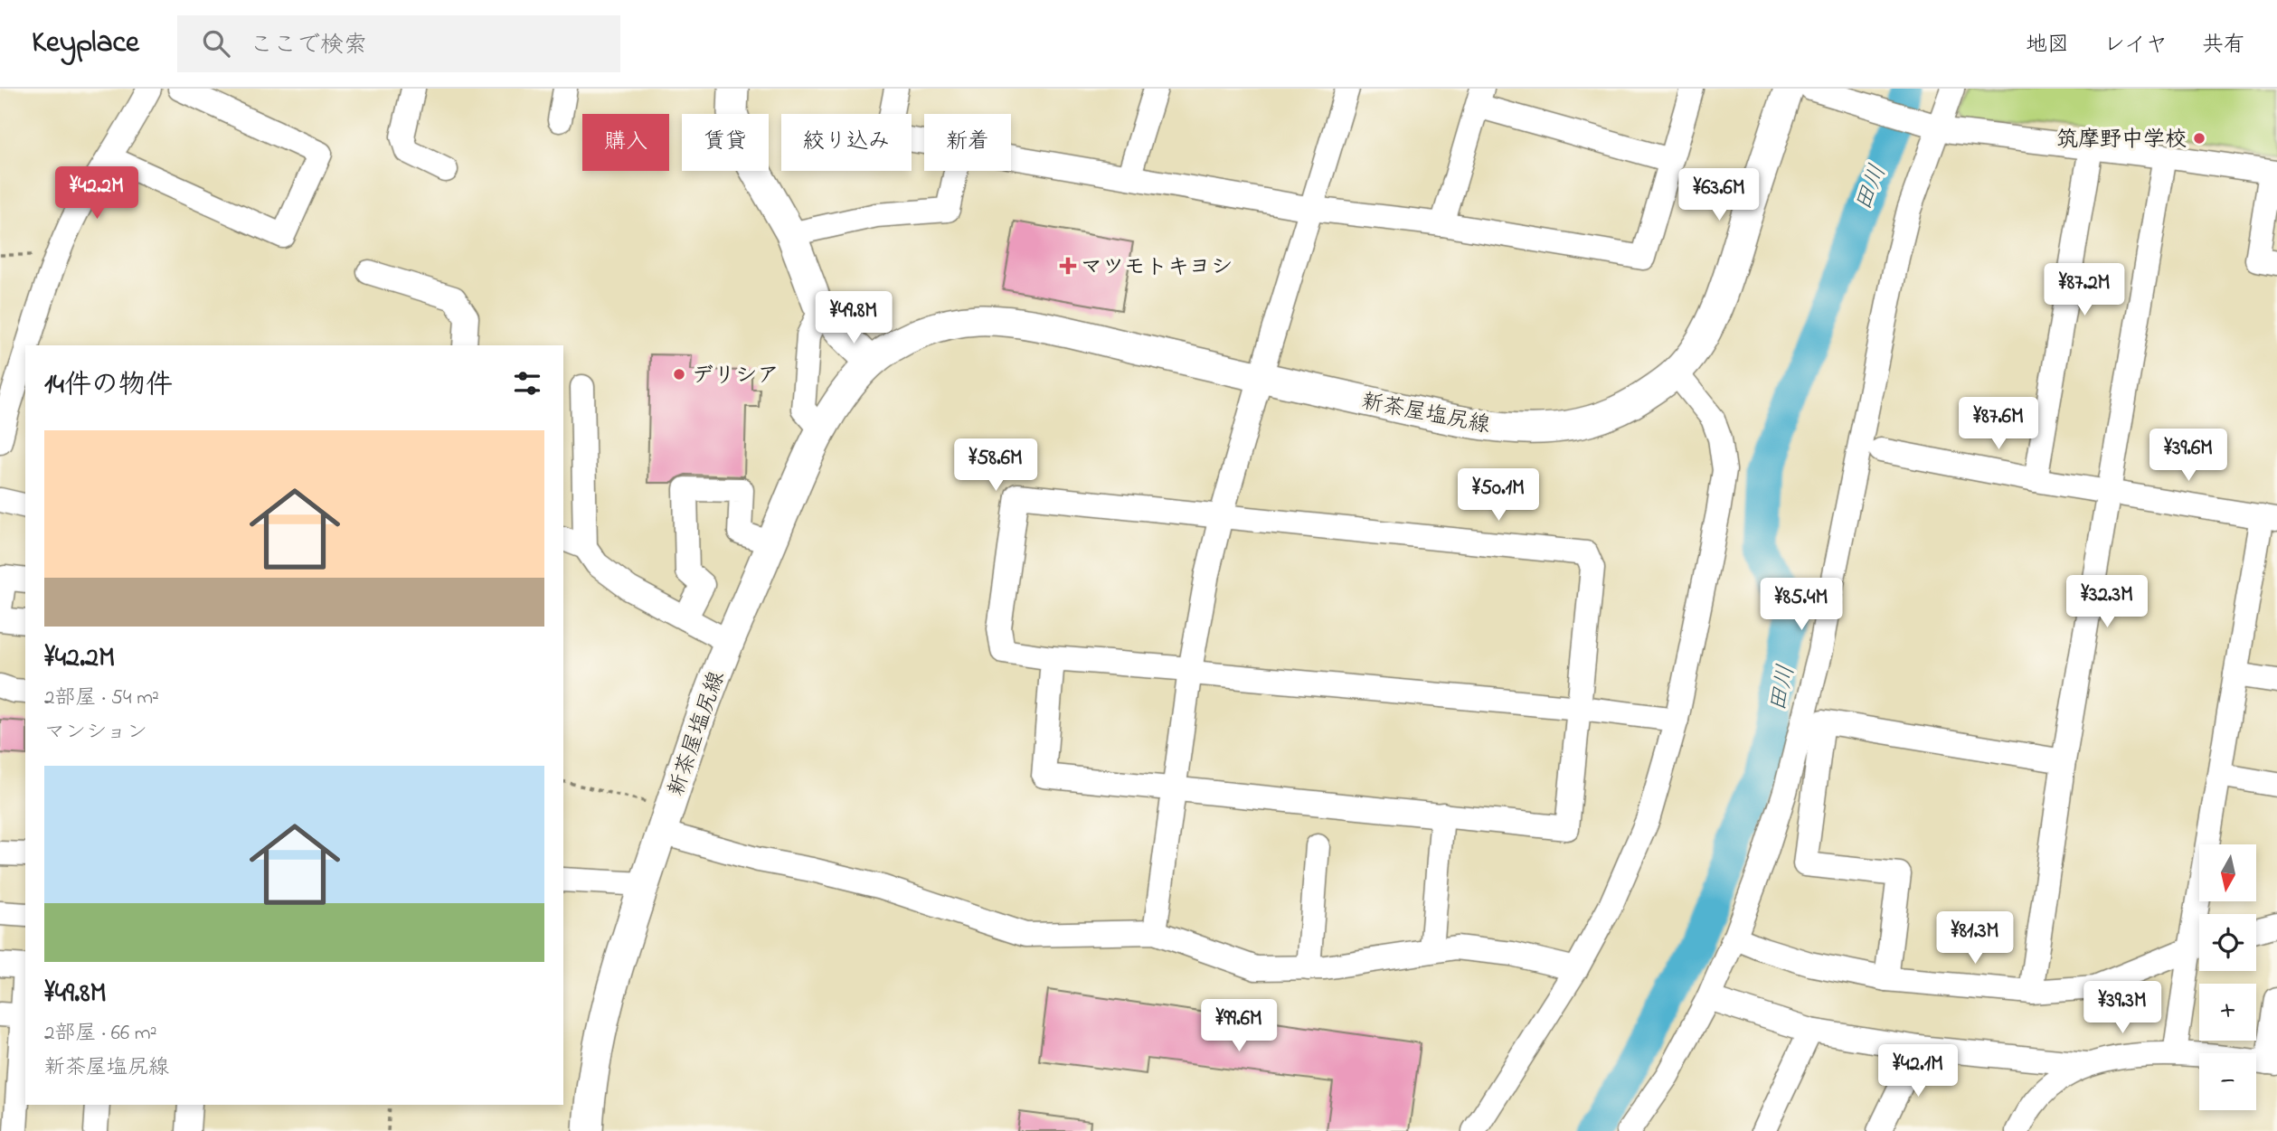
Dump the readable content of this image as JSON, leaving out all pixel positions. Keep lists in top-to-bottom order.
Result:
{
  "streets": {
    "main road": ["新茶屋塩尻線"]
  },
  "water": ["田川"],
  "places": {
    "other": ["筑摩野中学校", "デリシア"],
    "health": ["マツモトキヨシ"]
  },
  "north": "bottom",
  "page": {
    "header": "Keyplace",
    "search": "ここで検索",
    "nav": ["地図", "レイヤ", "共有"],
    "chip": [
      "購入",
      "賃貸",
      "絞り込み",
      "新着"
    ],
    "price": [
      "¥42.2M",
      "¥63.6M",
      "¥87.2M",
      "¥49.8M",
      "¥87.6M",
      "¥39.6M",
      "¥58.6M",
      "¥50.1M",
      "¥32.3M",
      "¥85.4M",
      "¥81.3M",
      "¥39.3M",
      "¥99.6M",
      "¥42.1M"
    ],
    "heading": "14件の物件",
    "list": [
      {
        "name": "¥42.2M",
        "note": "2部屋 · 54 m² · マンション"
      },
      {
        "name": "¥49.8M",
        "note": "2部屋 · 66 m² · 新茶屋塩尻線"
      }
    ],
    "map_buttons": ["+", "−"]
  }
}
